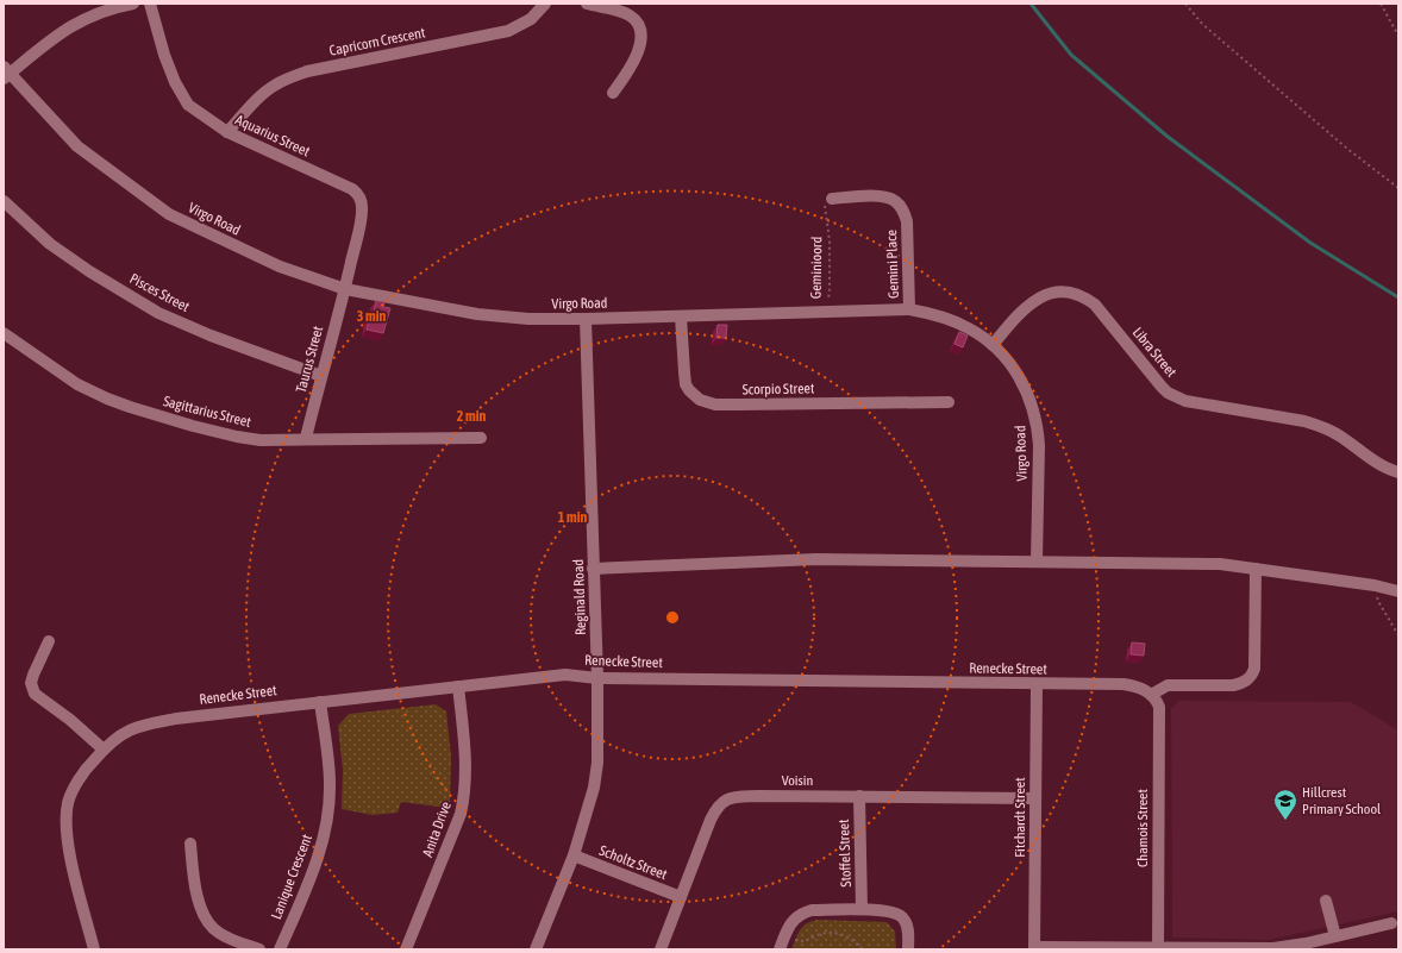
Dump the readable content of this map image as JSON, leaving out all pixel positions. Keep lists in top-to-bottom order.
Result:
{
  "streets": {
    "street": [
      "Capricorn Crescent",
      "Aquarius Street",
      "Virgo Road",
      "Gemini Place",
      "Pisces Street",
      "Libra Street",
      "Taurus Street",
      "Scorpio Street",
      "Sagittarius Street",
      "Reginald Road",
      "Renecke Street",
      "Voisin",
      "Fitchardt Street",
      "Chamois Street",
      "Anita Drive",
      "Stoffel Street",
      "Scholtz Street",
      "Lanique Crescent"
    ],
    "path": ["Geminioord"]
  },
  "crossings": [
    ["Capricorn Crescent", "Aquarius Street"],
    ["Aquarius Street", "Virgo Road"],
    ["Aquarius Street", "Taurus Street"],
    ["Virgo Road", "Gemini Place"],
    ["Virgo Road", "Geminioord"],
    ["Virgo Road", "Libra Street"],
    ["Virgo Road", "Taurus Street"],
    ["Virgo Road", "Scorpio Street"],
    ["Virgo Road", "Reginald Road"],
    ["Gemini Place", "Geminioord"],
    ["Pisces Street", "Taurus Street"],
    ["Taurus Street", "Sagittarius Street"],
    ["Reginald Road", "Renecke Street"],
    ["Reginald Road", "Scholtz Street"],
    ["Renecke Street", "Fitchardt Street"],
    ["Renecke Street", "Chamois Street"],
    ["Renecke Street", "Anita Drive"],
    ["Renecke Street", "Lanique Crescent"],
    ["Voisin", "Fitchardt Street"],
    ["Voisin", "Stoffel Street"],
    ["Voisin", "Scholtz Street"]
  ],
  "places": {
    "school or university": ["Hillcrest Primary School"]
  },
  "rings": ["3 min", "2 min", "1 min"]
}
